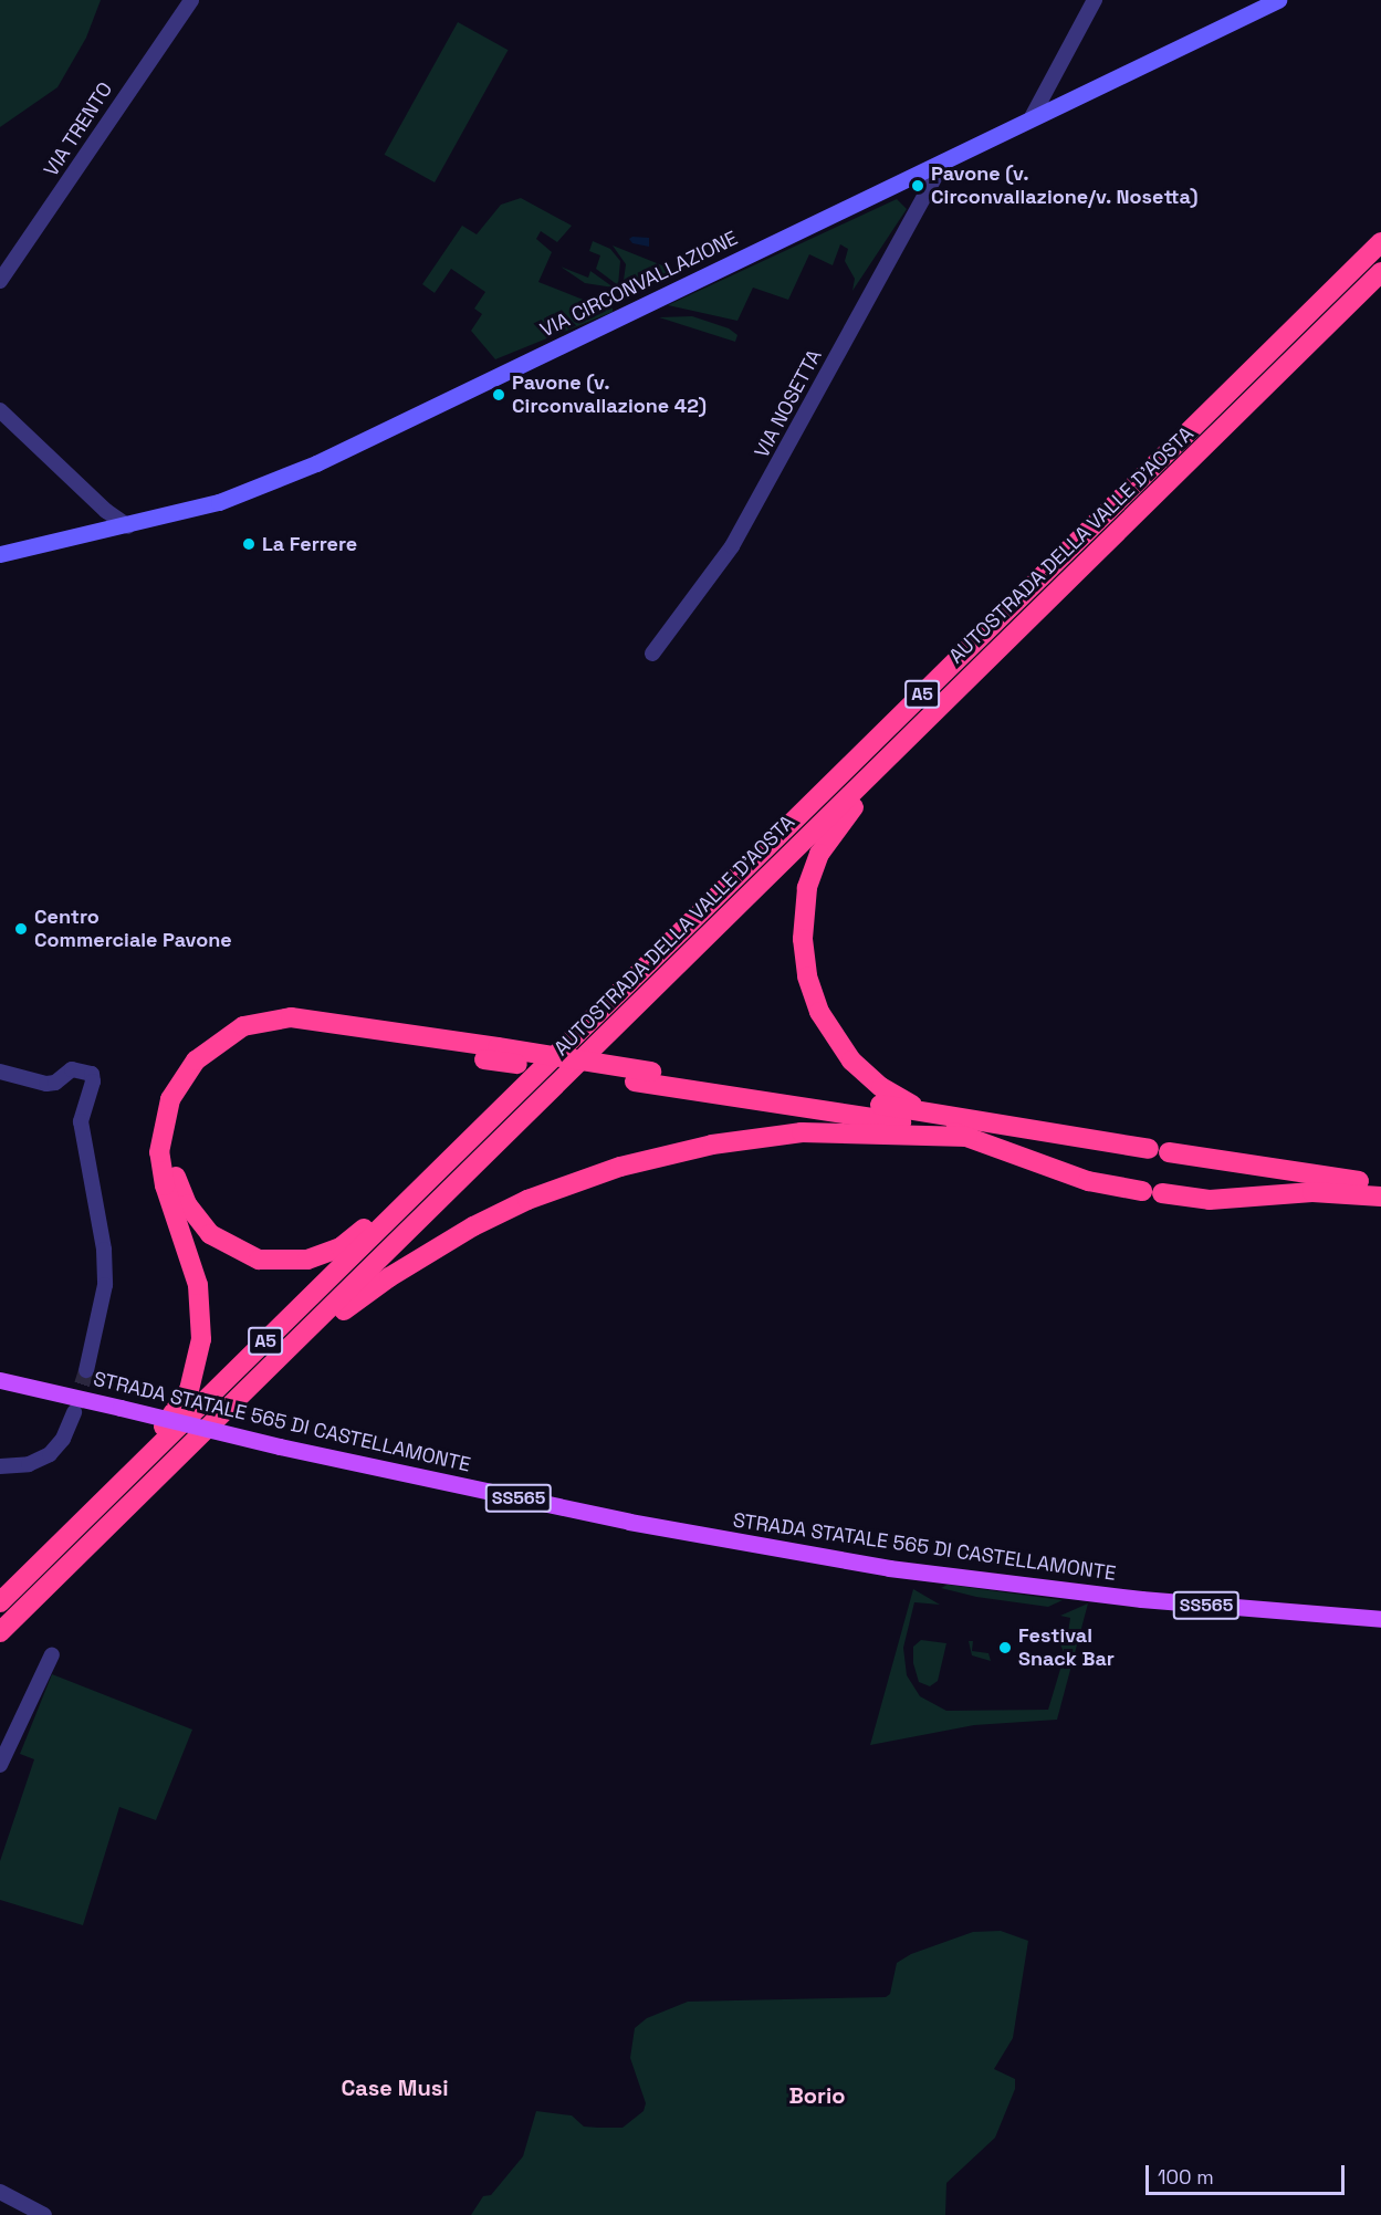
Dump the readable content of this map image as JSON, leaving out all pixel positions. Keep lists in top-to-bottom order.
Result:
{
  "streets": {
    "highway": ["AUTOSTRADA DELLA VALLE D'AOSTA", "A5"],
    "main road": ["VIA CIRCONVALLAZIONE", "STRADA STATALE 565 DI CASTELLAMONTE", "SS565"],
    "street": ["VIA TRENTO", "VIA NOSETTA"]
  },
  "crossings": [
    ["VIA CIRCONVALLAZIONE", "VIA NOSETTA"]
  ],
  "districts": ["Case Musi", "Borio"],
  "places": [
    "Pavone (v. Circonvallazione/v. Nosetta)",
    "Pavone (v. Circonvallazione 42)",
    "La Ferrere",
    "Centro Commerciale Pavone",
    "Festival Snack Bar"
  ],
  "scale_bar": "100 m"
}
